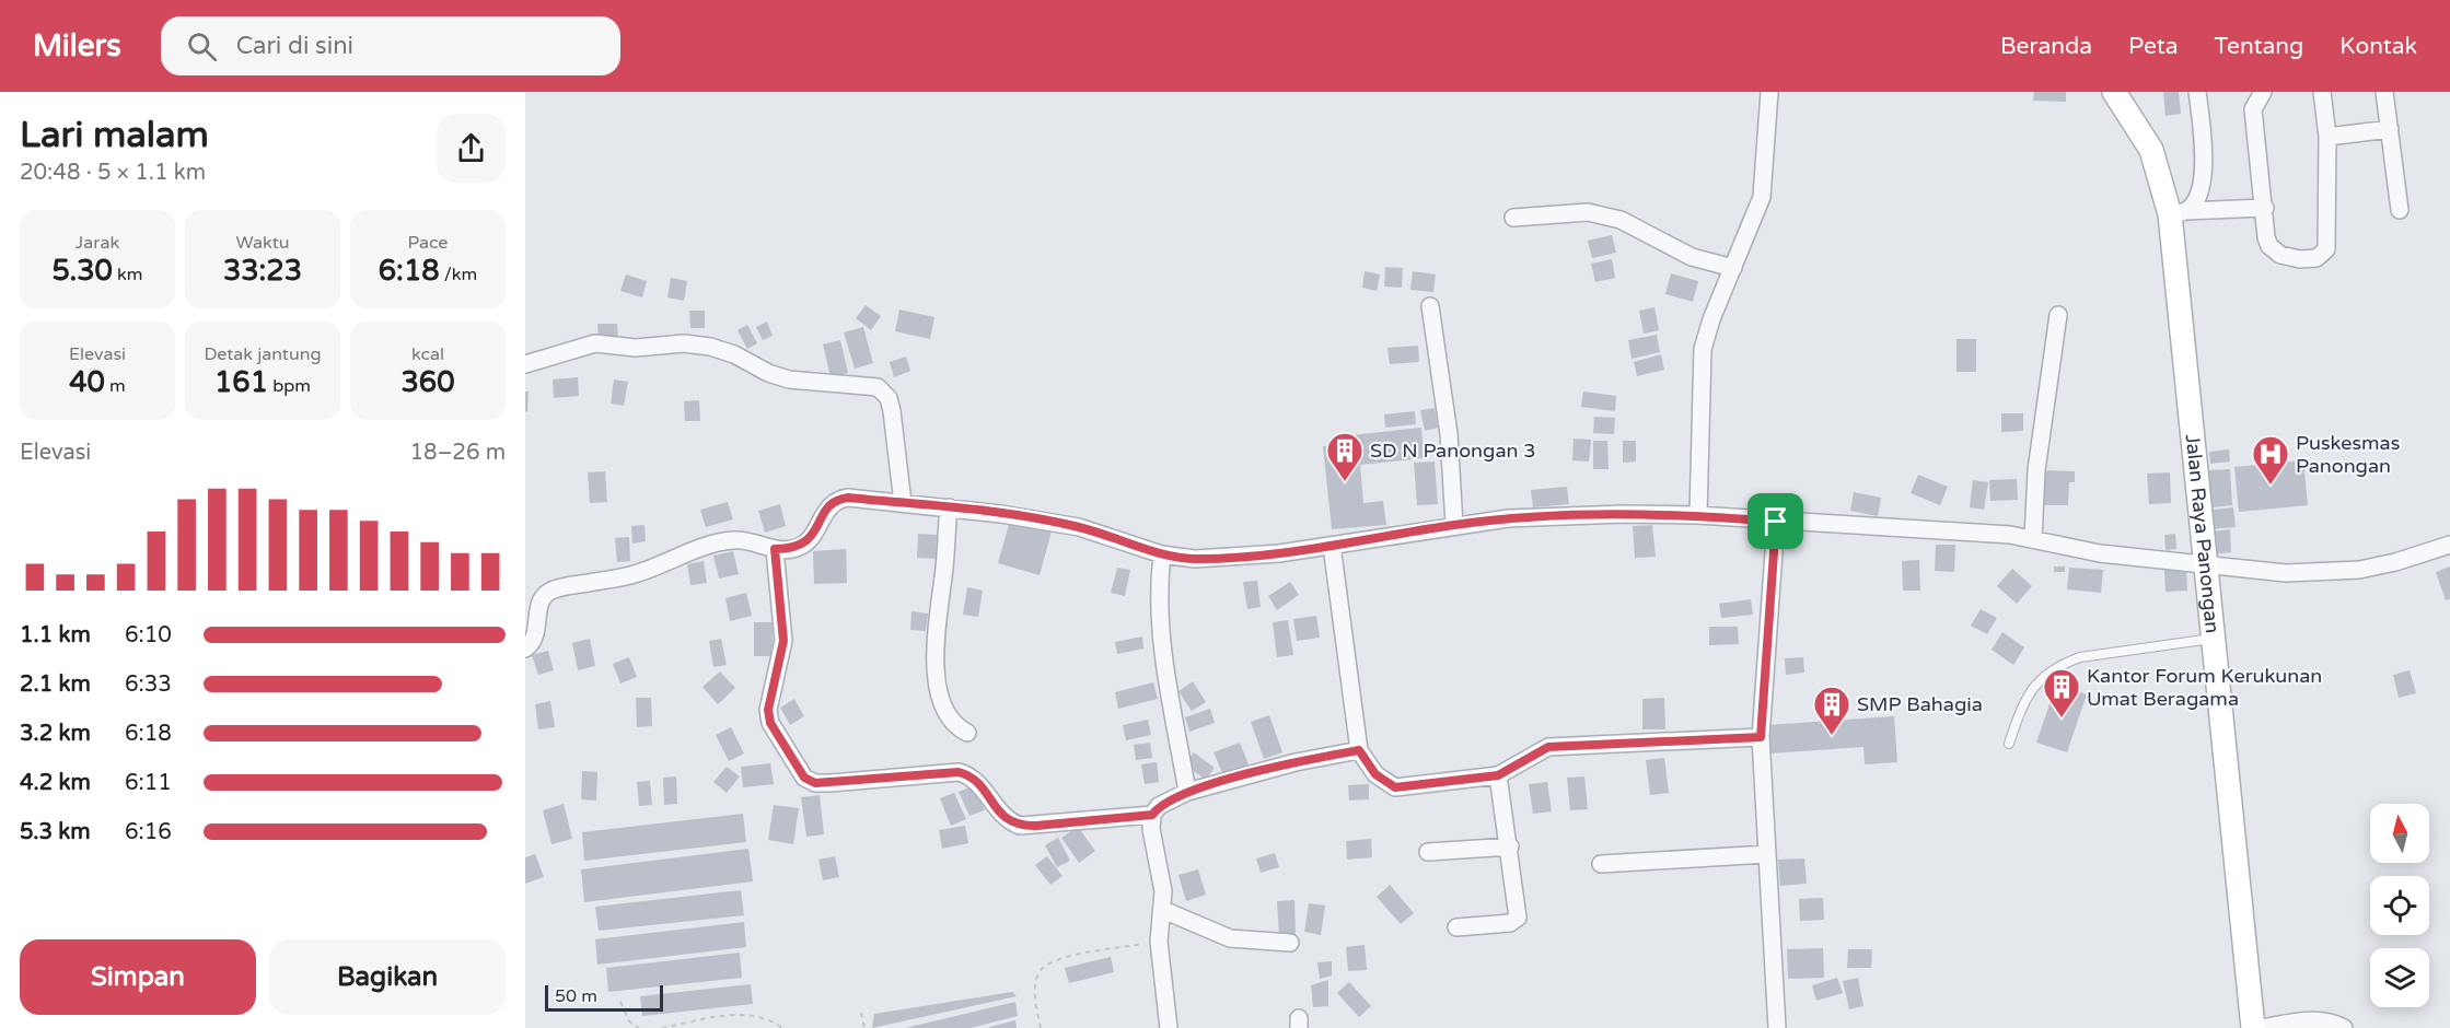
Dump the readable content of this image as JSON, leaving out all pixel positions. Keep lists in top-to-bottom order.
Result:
{
  "streets": {
    "main road": ["Jalan Raya Panongan"]
  },
  "places": {
    "building": ["SD N Panongan 3", "Kantor Forum Kerukunan Umat Beragama", "SMP Bahagia"],
    "hospital": ["Puskesmas Panongan"]
  },
  "scale_bar": "50 m",
  "north": "top",
  "page": {
    "header": "Milers",
    "search": "Cari di sini",
    "nav": [
      "Beranda",
      "Peta",
      "Tentang",
      "Kontak"
    ],
    "heading": ["Lari malam", "20:48 · 5 × 1.1 km"],
    "stats": [
      ["Jarak", "5.30 km"],
      ["Waktu", "33:23"],
      ["Pace", "6:18 /km"],
      ["Elevasi", "40 m"],
      ["Detak jantung", "161 bpm"],
      ["kcal", "360"]
    ],
    "chart": ["Elevasi", "18–26 m"],
    "list": [
      {
        "name": "1.1 km",
        "note": "6:10"
      },
      {
        "name": "2.1 km",
        "note": "6:33"
      },
      {
        "name": "3.2 km",
        "note": "6:18"
      },
      {
        "name": "4.2 km",
        "note": "6:11"
      },
      {
        "name": "5.3 km",
        "note": "6:16"
      }
    ],
    "buttons": ["Simpan", "Bagikan"],
    "scale": "50 m"
  }
}
